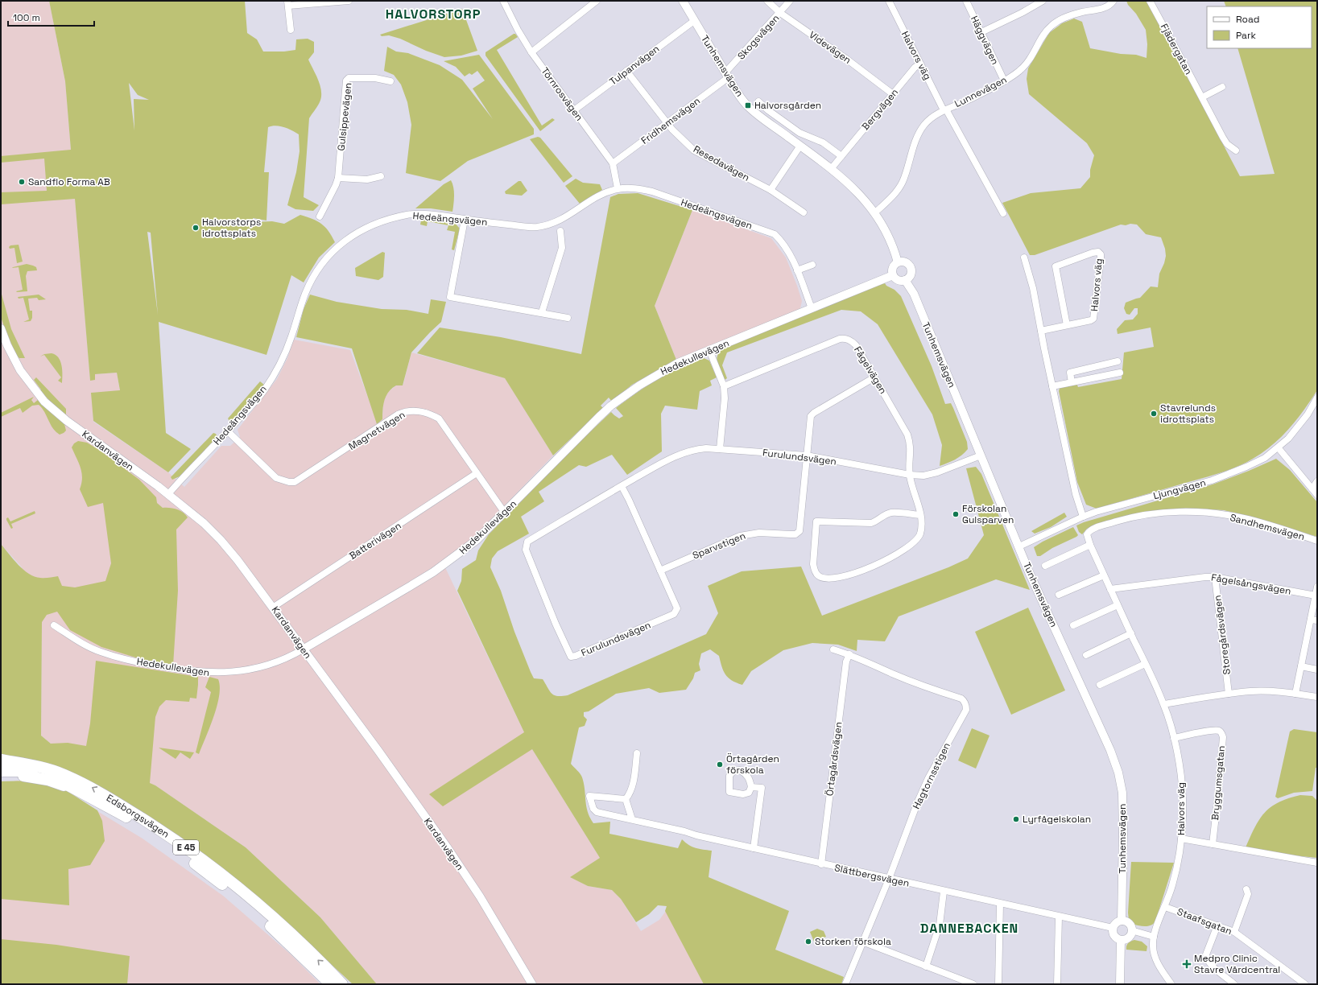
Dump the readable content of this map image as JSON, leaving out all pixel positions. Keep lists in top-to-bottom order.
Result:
{
  "streets": {
    "highway": ["Edsborgsvägen", "E 45"],
    "street": [
      "Skogsvägen",
      "Häggvägen",
      "Videvägen",
      "Fjädergatan",
      "Halvors väg",
      "Tulpanvägen",
      "Tunhemsvägen",
      "Lunnevägen",
      "Törnrosvägen",
      "Bergvägen",
      "Gulsippevägen",
      "Fridhemsvägen",
      "Resedavägen",
      "Hedeängsvägen",
      "Hedekullevägen",
      "Fågelvägen",
      "Magnetvägen",
      "Kardanvägen",
      "Furulundsvägen",
      "Ljungvägen",
      "Sandhemsvägen",
      "Batterivägen",
      "Sparvstigen",
      "Fågelsångsvägen",
      "Storegårdsvägen",
      "Örtagårdsvägen",
      "Hagtornsstigen",
      "Bryggumsgatan",
      "Slättbergsvägen",
      "Staafsgatan"
    ]
  },
  "crossings": [
    ["Skogsvägen", "Videvägen"],
    ["Skogsvägen", "Tunhemsvägen"],
    ["Skogsvägen", "Fridhemsvägen"],
    ["Häggvägen", "Lunnevägen"],
    ["Videvägen", "Bergvägen"],
    ["Halvors väg", "Lunnevägen"],
    ["Halvors väg", "Bergvägen"],
    ["Halvors väg", "Sandhemsvägen"],
    ["Halvors väg", "Fågelsångsvägen"],
    ["Halvors väg", "Bryggumsgatan"],
    ["Halvors väg", "Staafsgatan"],
    ["Tulpanvägen", "Tunhemsvägen"],
    ["Tulpanvägen", "Törnrosvägen"],
    ["Tulpanvägen", "Resedavägen"],
    ["Tunhemsvägen", "Lunnevägen"],
    ["Tunhemsvägen", "Bergvägen"],
    ["Tunhemsvägen", "Fridhemsvägen"],
    ["Tunhemsvägen", "Hedekullevägen"],
    ["Tunhemsvägen", "Furulundsvägen"],
    ["Tunhemsvägen", "Ljungvägen"],
    ["Tunhemsvägen", "Slättbergsvägen"],
    ["Törnrosvägen", "Fridhemsvägen"],
    ["Törnrosvägen", "Hedeängsvägen"],
    ["Fridhemsvägen", "Resedavägen"],
    ["Hedeängsvägen", "Hedekullevägen"],
    ["Hedeängsvägen", "Magnetvägen"],
    ["Hedeängsvägen", "Kardanvägen"],
    ["Hedekullevägen", "Magnetvägen"],
    ["Hedekullevägen", "Kardanvägen"],
    ["Fågelvägen", "Furulundsvägen"],
    ["Fågelvägen", "Sparvstigen"],
    ["Magnetvägen", "Batterivägen"],
    ["Kardanvägen", "Batterivägen"],
    ["Furulundsvägen", "Sparvstigen"],
    ["Fågelsångsvägen", "Storegårdsvägen"],
    ["Örtagårdsvägen", "Hagtornsstigen"],
    ["Örtagårdsvägen", "Slättbergsvägen"],
    ["Hagtornsstigen", "Slättbergsvägen"],
    ["Edsborgsvägen", "E 45"]
  ],
  "districts": ["HALVORSTORP", "DANNEBACKEN"],
  "places": {
    "transit": ["Halvorsgården"],
    "other": [
      "Sandflo Forma AB",
      "Halvorstorps idrottsplats",
      "Stavrelunds idrottsplats",
      "Förskolan Gulsparven",
      "Örtagården förskola",
      "Lyrfågelskolan",
      "Storken förskola"
    ],
    "health": ["Medpro Clinic Stavre Vårdcentral"]
  },
  "legend": ["Road", "Park"],
  "scale_bar": "100 m"
}
